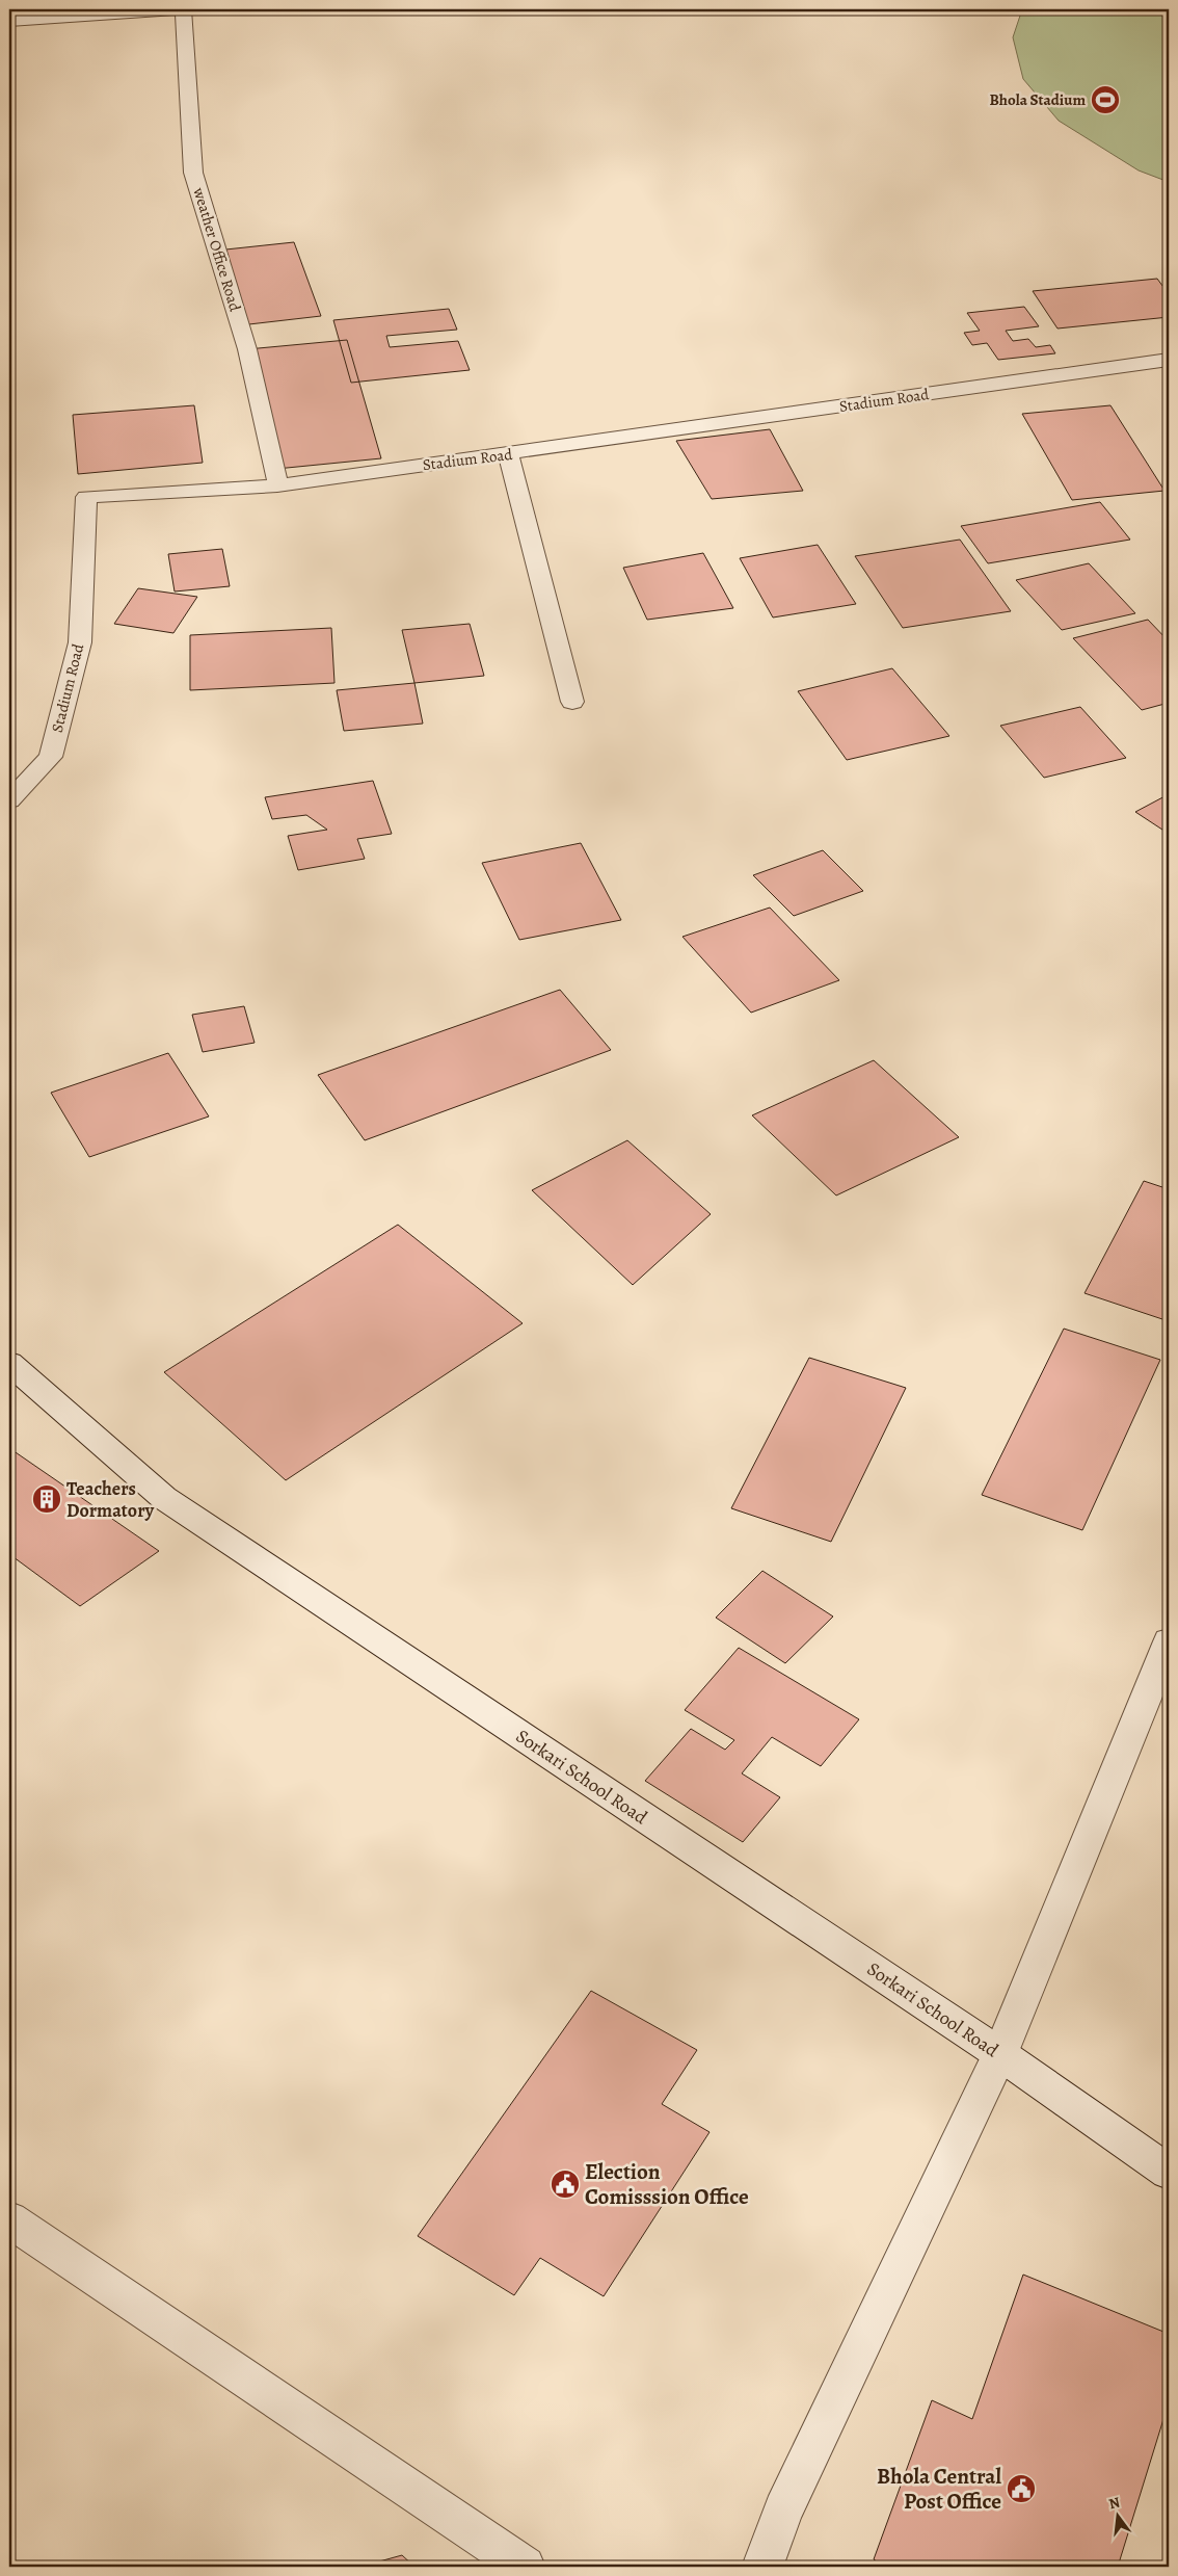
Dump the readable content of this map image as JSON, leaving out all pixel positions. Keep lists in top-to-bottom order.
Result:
{
  "streets": {
    "street": ["weather Office Road", "Stadium Road", "Sorkari School Road"]
  },
  "crossings": [
    ["weather Office Road", "Stadium Road"]
  ],
  "places": {
    "sports": ["Bhola Stadium"],
    "building": ["Teachers Dormatory"],
    "public building": ["Election Comisssion Office", "Bhola Central Post Office"]
  },
  "north": "top"
}
